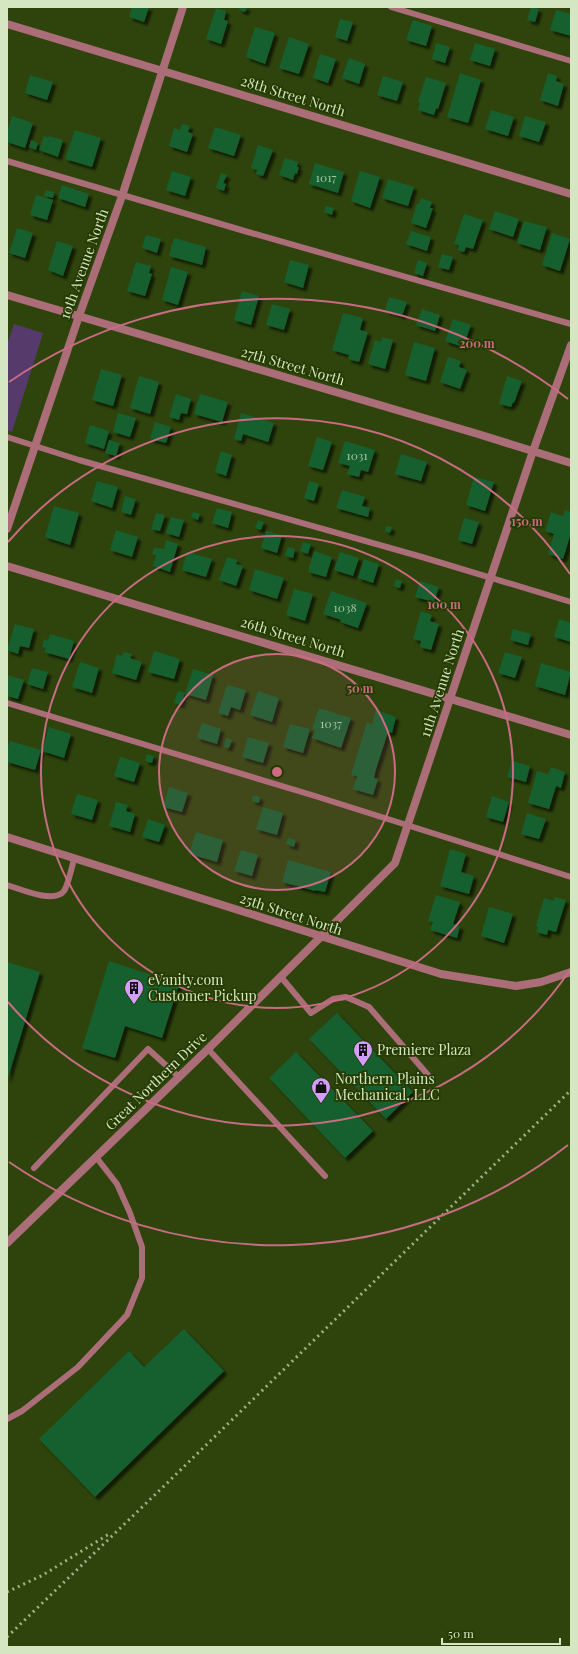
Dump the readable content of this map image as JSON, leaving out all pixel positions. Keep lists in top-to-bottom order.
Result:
{
  "streets": {
    "street": [
      "28th Street North",
      "10th Avenue North",
      "27th Street North",
      "26th Street North",
      "11th Avenue North",
      "25th Street North",
      "Great Northern Drive"
    ]
  },
  "crossings": [
    ["28th Street North", "10th Avenue North"],
    ["10th Avenue North", "27th Street North"],
    ["27th Street North", "11th Avenue North"],
    ["26th Street North", "11th Avenue North"],
    ["11th Avenue North", "25th Street North"],
    ["11th Avenue North", "Great Northern Drive"],
    ["25th Street North", "Great Northern Drive"]
  ],
  "places": {
    "building": ["eVanity.com Customer Pickup", "Premiere Plaza"],
    "shop": ["Northern Plains Mechanical, LLC"]
  },
  "house_numbers": [
    "1017",
    "1031",
    "1038",
    "1037"
  ],
  "scale_bar": "50 m",
  "rings": [
    "200 m",
    "150 m",
    "100 m",
    "50 m"
  ]
}
